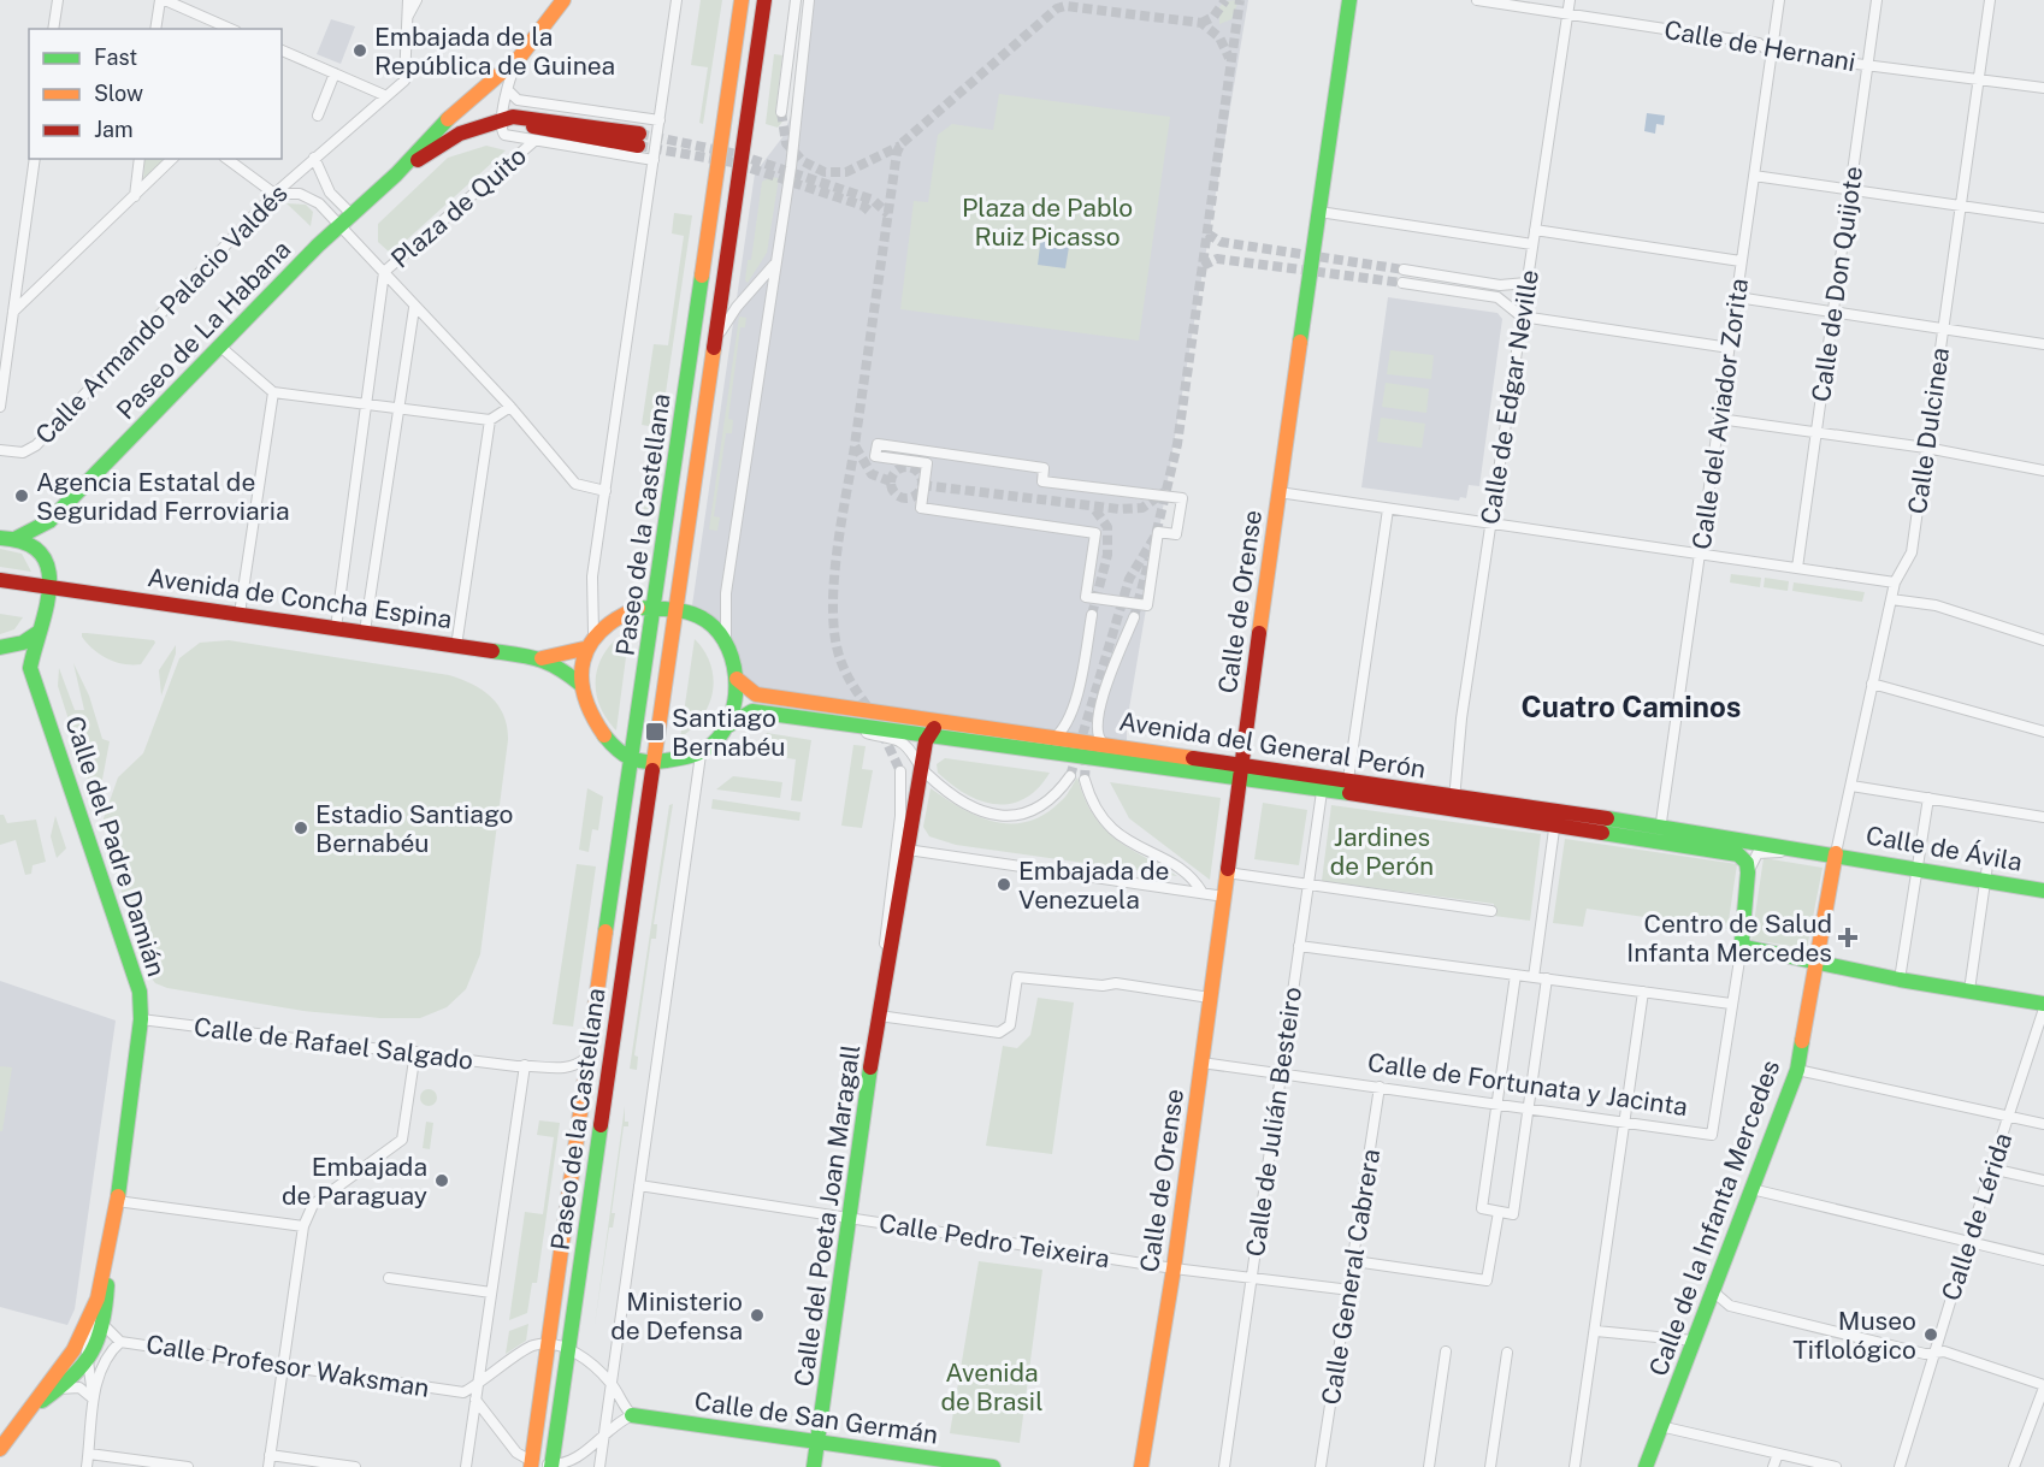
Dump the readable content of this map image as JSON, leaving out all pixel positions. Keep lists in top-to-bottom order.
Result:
{
  "streets": {
    "main road": [
      "Paseo de La Habana",
      "Paseo de la Castellana",
      "Avenida de Concha Espina",
      "Calle de Orense",
      "Avenida del General Perón",
      "Calle del Padre Damián",
      "Calle de Ávila",
      "Calle de Fortunata y Jacinta",
      "Calle del Poeta Joan Maragall",
      "Calle de la Infanta Mercedes",
      "Calle de San Germán"
    ],
    "street": [
      "Calle de Hernani",
      "Plaza de Quito",
      "Calle de Don Quijote",
      "Calle Armando Palacio Valdés",
      "Calle de Edgar Neville",
      "Calle del Aviador Zorita",
      "Calle Dulcinea",
      "Calle de Rafael Salgado",
      "Calle de Julián Besteiro",
      "Calle de Lérida",
      "Calle Pedro Teixeira",
      "Calle General Cabrera",
      "Calle Profesor Waksman"
    ]
  },
  "crossings": [
    ["Calle de Hernani", "Calle de Don Quijote"],
    ["Calle de Hernani", "Calle de Edgar Neville"],
    ["Calle de Hernani", "Calle del Aviador Zorita"],
    ["Calle de Hernani", "Calle Dulcinea"],
    ["Calle de Edgar Neville", "Avenida del General Perón"],
    ["Calle del Aviador Zorita", "Avenida del General Perón"],
    ["Calle Dulcinea", "Avenida del General Perón"],
    ["Calle Dulcinea", "Calle de Ávila"],
    ["Calle Dulcinea", "Calle de la Infanta Mercedes"],
    ["Paseo de la Castellana", "Calle de Rafael Salgado"],
    ["Calle de Orense", "Avenida del General Perón"],
    ["Calle de Orense", "Calle de Fortunata y Jacinta"],
    ["Calle de Orense", "Calle Pedro Teixeira"],
    ["Avenida del General Perón", "Calle de Ávila"],
    ["Avenida del General Perón", "Calle de Fortunata y Jacinta"],
    ["Avenida del General Perón", "Calle de Julián Besteiro"],
    ["Avenida del General Perón", "Calle del Poeta Joan Maragall"],
    ["Avenida del General Perón", "Calle de la Infanta Mercedes"],
    ["Calle del Padre Damián", "Calle de Rafael Salgado"],
    ["Calle del Padre Damián", "Calle Profesor Waksman"],
    ["Calle de Ávila", "Calle de la Infanta Mercedes"],
    ["Calle de Fortunata y Jacinta", "Calle de Julián Besteiro"],
    ["Calle de Fortunata y Jacinta", "Calle General Cabrera"],
    ["Calle de Julián Besteiro", "Calle Pedro Teixeira"],
    ["Calle del Poeta Joan Maragall", "Calle Pedro Teixeira"],
    ["Calle del Poeta Joan Maragall", "Calle de San Germán"],
    ["Calle Pedro Teixeira", "Calle General Cabrera"]
  ],
  "districts": ["Cuatro Caminos"],
  "parks": ["Plaza de Pablo Ruiz Picasso", "Jardines de Perón", "Avenida de Brasil"],
  "places": {
    "other": [
      "Embajada de la República de Guinea",
      "Agencia Estatal de Seguridad Ferroviaria",
      "Estadio Santiago Bernabéu",
      "Embajada de Venezuela",
      "Embajada de Paraguay",
      "Ministerio de Defensa",
      "Museo Tiflológico"
    ],
    "transit": ["Santiago Bernabéu"],
    "health": ["Centro de Salud Infanta Mercedes"]
  },
  "legend": ["Fast", "Slow", "Jam"]
}
